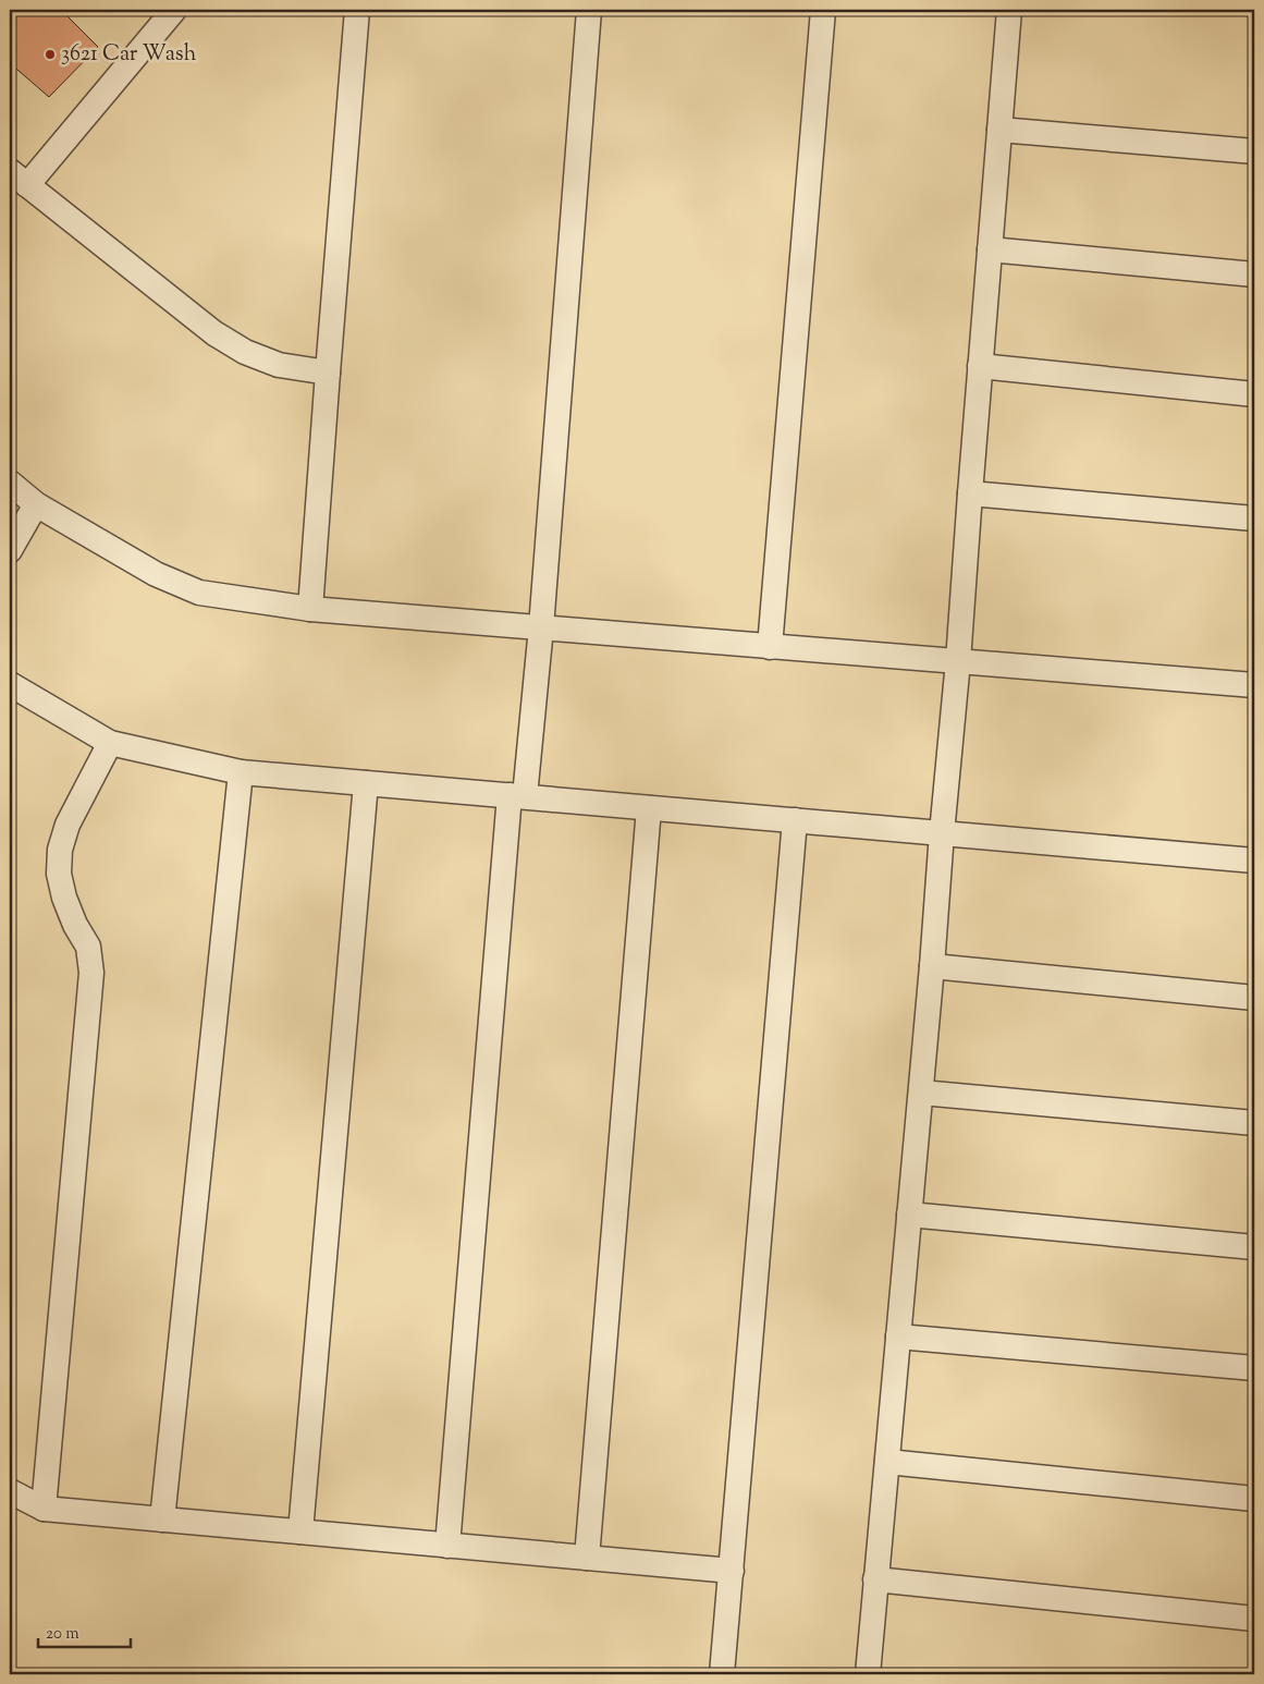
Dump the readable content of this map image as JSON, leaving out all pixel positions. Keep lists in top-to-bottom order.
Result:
{
  "places": ["3621 Car Wash"],
  "scale_bar": "20 m"
}
